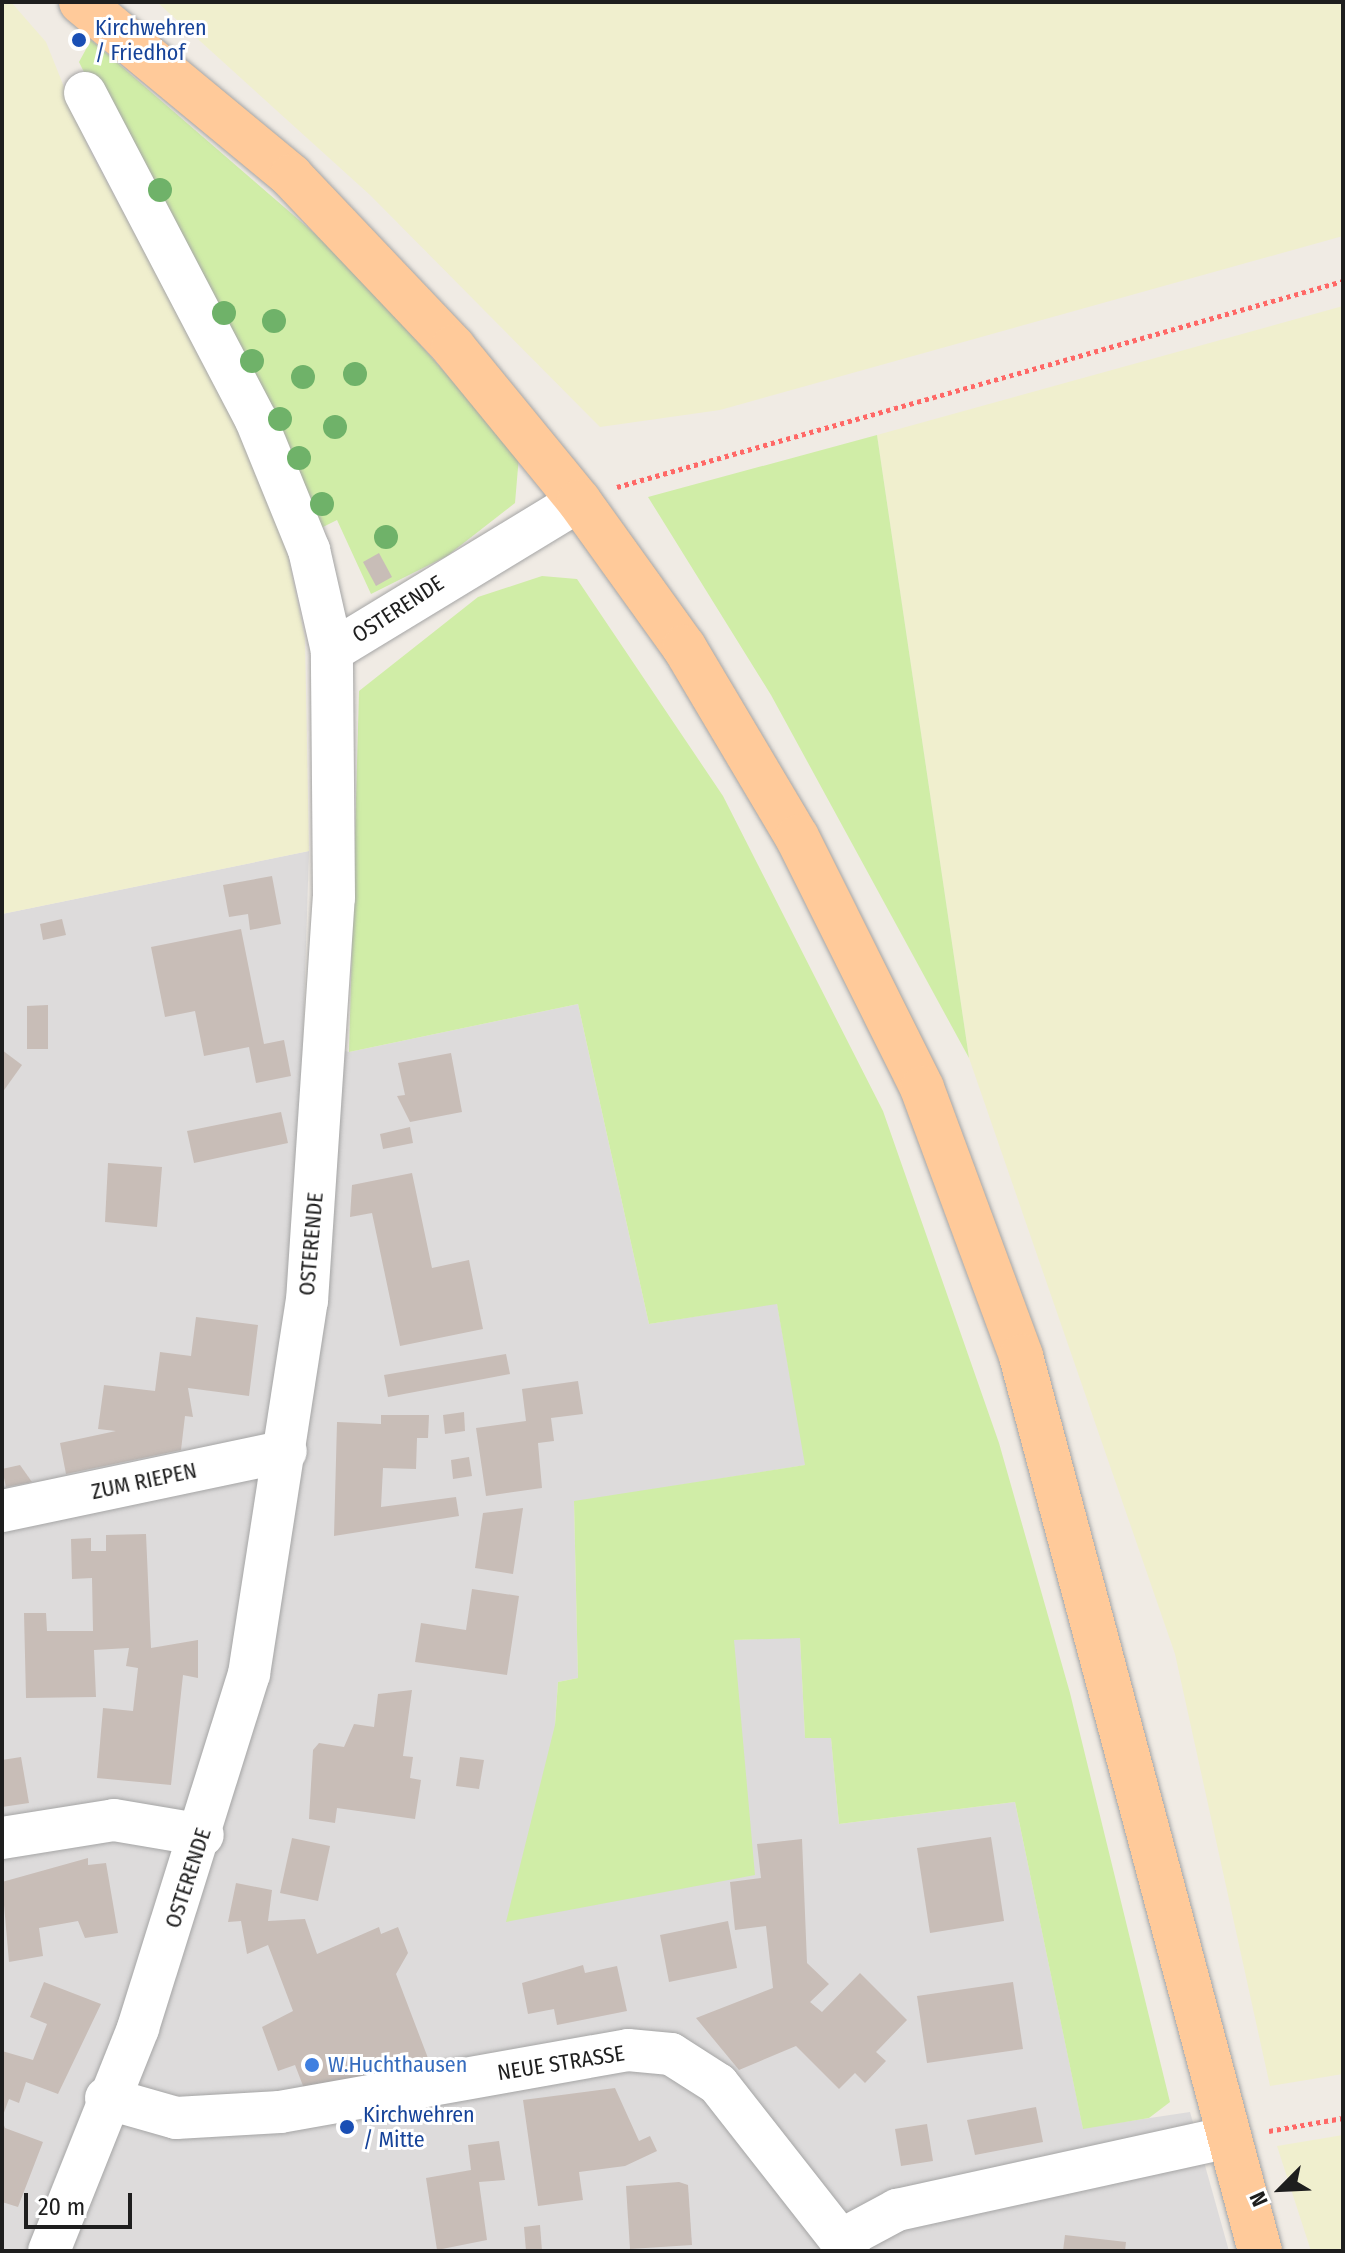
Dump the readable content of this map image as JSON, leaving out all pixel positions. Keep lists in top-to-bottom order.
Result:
{
  "streets": {
    "street": ["OSTERENDE", "ZUM RIEPEN", "NEUE STRASSE"]
  },
  "crossings": [
    ["OSTERENDE", "ZUM RIEPEN"],
    ["OSTERENDE", "NEUE STRASSE"]
  ],
  "places": ["Kirchwehren / Friedhof", "W.Huchthausen", "Kirchwehren / Mitte"],
  "scale_bar": "20 m",
  "north": "bottom left"
}
